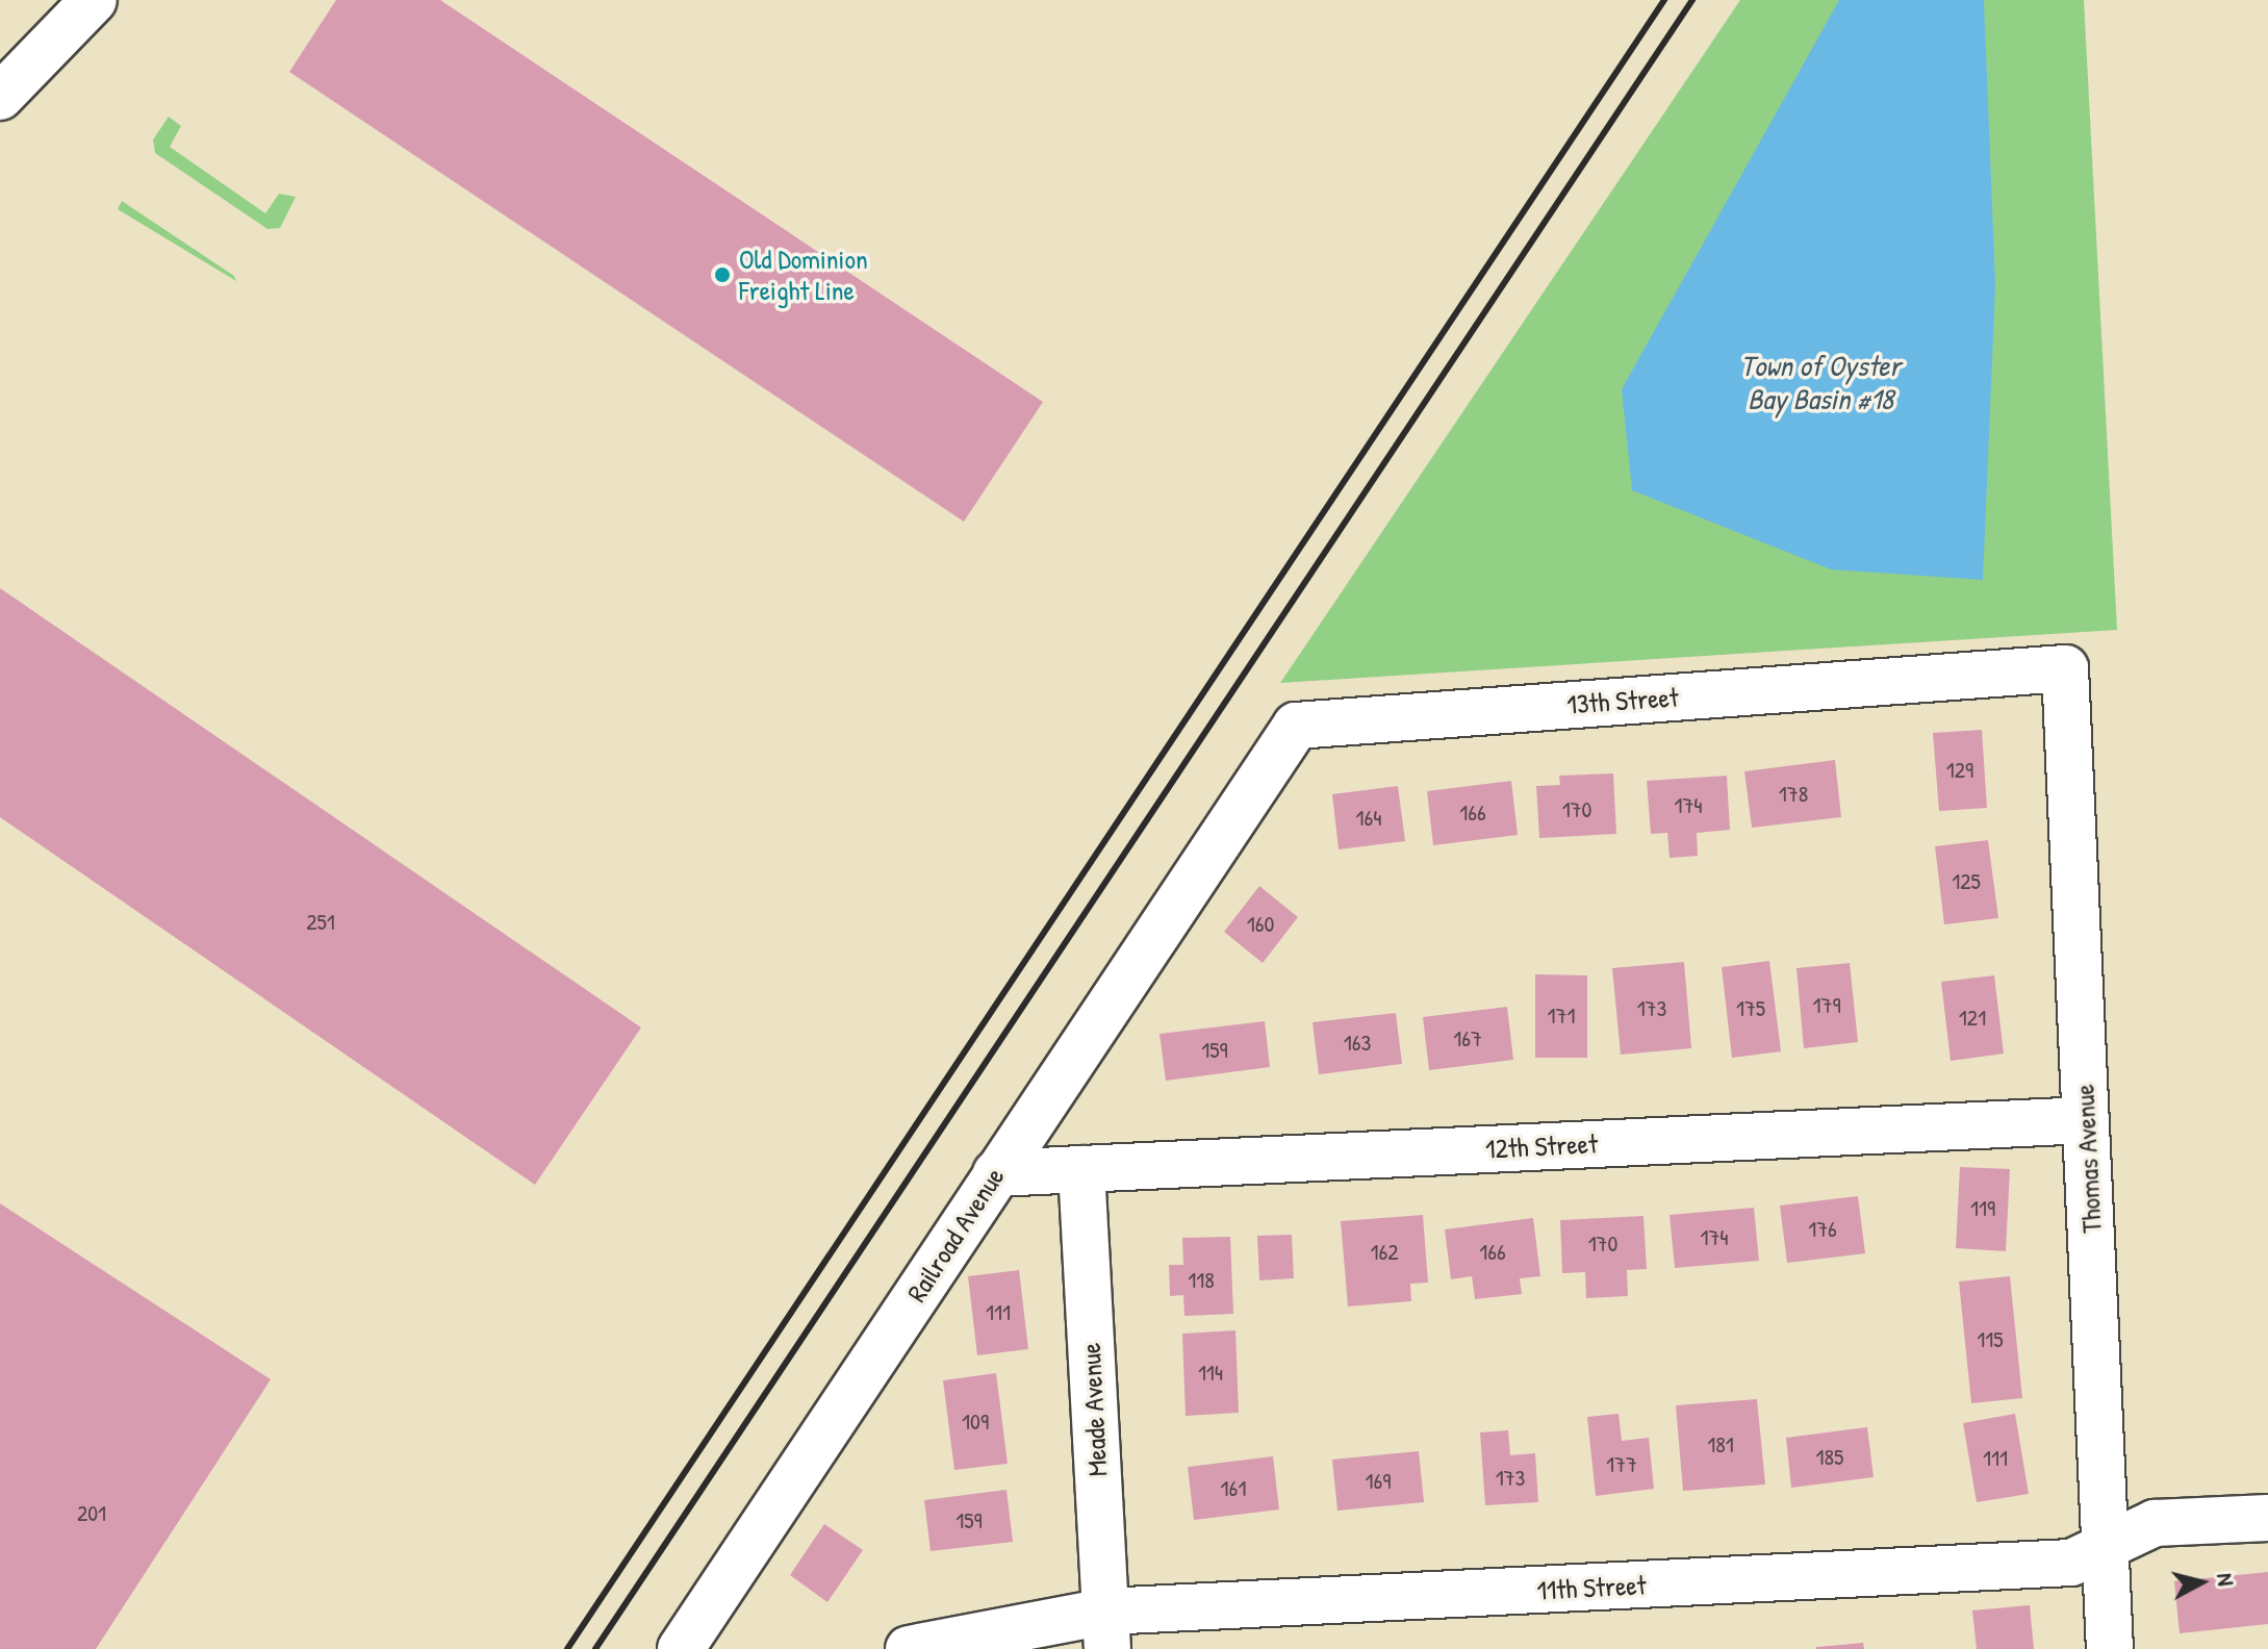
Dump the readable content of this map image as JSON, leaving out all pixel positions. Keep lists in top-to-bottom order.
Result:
{
  "streets": {
    "street": [
      "13th Street",
      "12th Street",
      "Thomas Avenue",
      "Railroad Avenue",
      "Meade Avenue",
      "11th Street"
    ]
  },
  "crossings": [
    ["13th Street", "Thomas Avenue"],
    ["13th Street", "Railroad Avenue"],
    ["12th Street", "Thomas Avenue"],
    ["12th Street", "Railroad Avenue"],
    ["12th Street", "Meade Avenue"],
    ["Thomas Avenue", "11th Street"],
    ["Meade Avenue", "11th Street"]
  ],
  "water": ["Town of Oyster Bay Basin #18"],
  "places": ["Old Dominion Freight Line"],
  "house_numbers": [
    "129",
    "178",
    "174",
    "170",
    "166",
    "164",
    "125",
    "251",
    "160",
    "179",
    "173",
    "175",
    "171",
    "121",
    "167",
    "163",
    "159",
    "119",
    "176",
    "174",
    "170",
    "162",
    "166",
    "118",
    "111",
    "115",
    "114",
    "109",
    "181",
    "185",
    "111",
    "177",
    "173",
    "169",
    "161",
    "201",
    "159"
  ],
  "north": "right"
}
